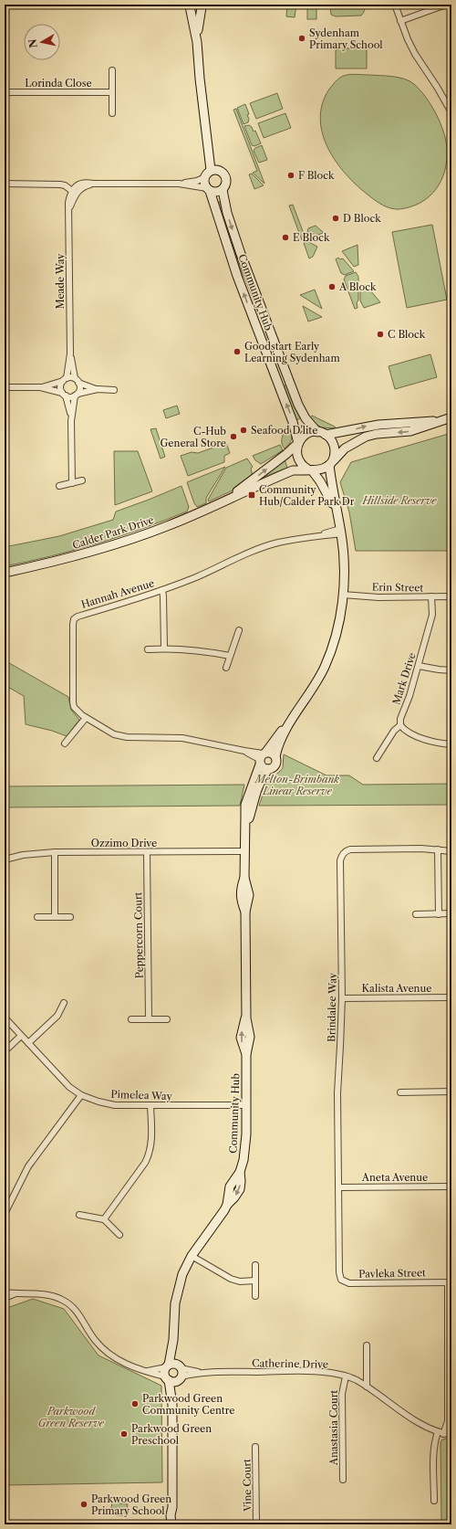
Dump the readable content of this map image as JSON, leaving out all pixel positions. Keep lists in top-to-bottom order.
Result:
{
  "streets": {
    "street": [
      "Lorinda Close",
      "Meade Way",
      "Community Hub",
      "Calder Park Drive",
      "Erin Street",
      "Hannah Avenue",
      "Mark Drive",
      "Ozzimo Drive",
      "Peppercorn Court",
      "Kalista Avenue",
      "Brindalee Way",
      "Pimelea Way",
      "Aneta Avenue",
      "Pavleka Street",
      "Catherine Drive",
      "Anastasia Court",
      "Vine Court"
    ]
  },
  "crossings": [
    ["Community Hub", "Calder Park Drive"],
    ["Community Hub", "Erin Street"],
    ["Community Hub", "Hannah Avenue"],
    ["Community Hub", "Ozzimo Drive"],
    ["Community Hub", "Pimelea Way"],
    ["Community Hub", "Catherine Drive"],
    ["Erin Street", "Mark Drive"],
    ["Ozzimo Drive", "Peppercorn Court"],
    ["Kalista Avenue", "Brindalee Way"],
    ["Brindalee Way", "Aneta Avenue"],
    ["Brindalee Way", "Pavleka Street"],
    ["Catherine Drive", "Anastasia Court"]
  ],
  "parks": ["Hillside Reserve", "Melton-Brimbank Linear Reserve", "Parkwood Green Reserve"],
  "places": {
    "other": [
      "Sydenham Primary School",
      "F Block",
      "D Block",
      "E Block",
      "A Block",
      "C Block",
      "Goodstart Early Learning Sydenham",
      "Seafood D'lite",
      "C-Hub General Store",
      "Parkwood Green Community Centre",
      "Parkwood Green Preschool",
      "Parkwood Green Primary School"
    ],
    "transit": ["Community Hub/Calder Park Dr"]
  },
  "north": "left"
}
